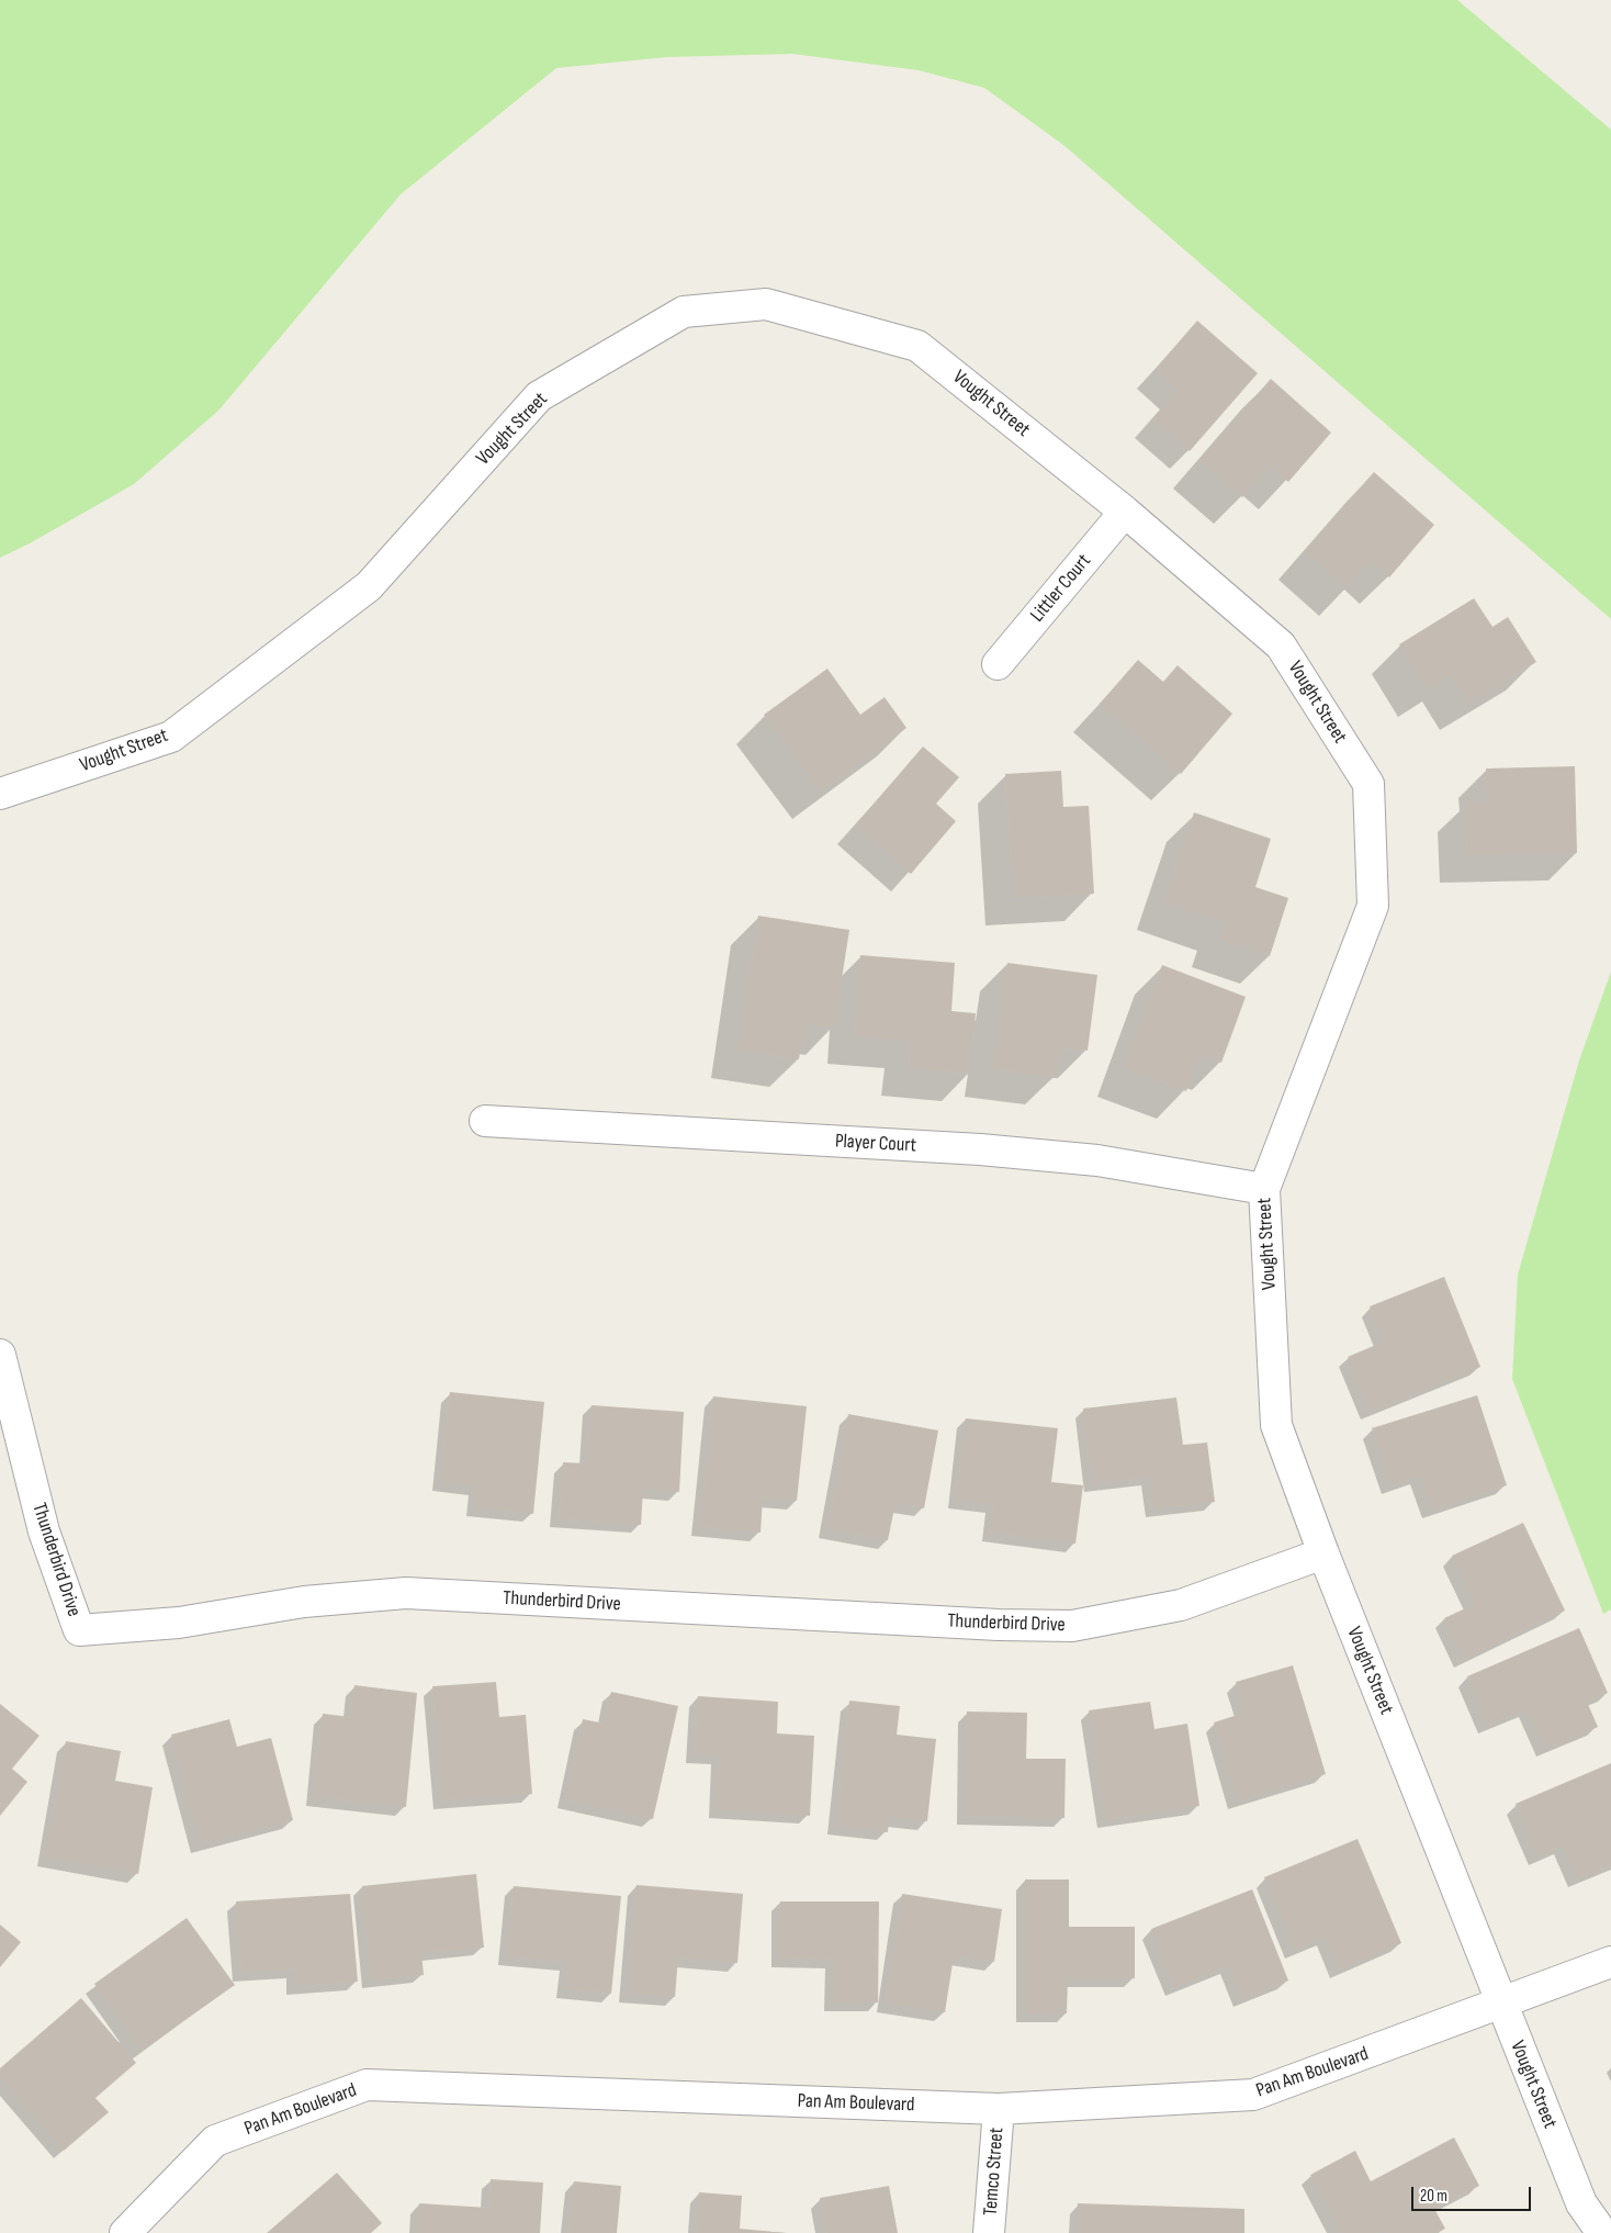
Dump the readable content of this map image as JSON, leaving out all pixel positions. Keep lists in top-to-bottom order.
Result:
{
  "streets": {
    "street": [
      "Vought Street",
      "Littler Court",
      "Player Court",
      "Thunderbird Drive",
      "Pan Am Boulevard",
      "Temco Street"
    ]
  },
  "crossings": [
    ["Vought Street", "Littler Court"],
    ["Vought Street", "Player Court"],
    ["Vought Street", "Thunderbird Drive"],
    ["Vought Street", "Pan Am Boulevard"],
    ["Pan Am Boulevard", "Temco Street"]
  ],
  "scale_bar": "20 m"
}
